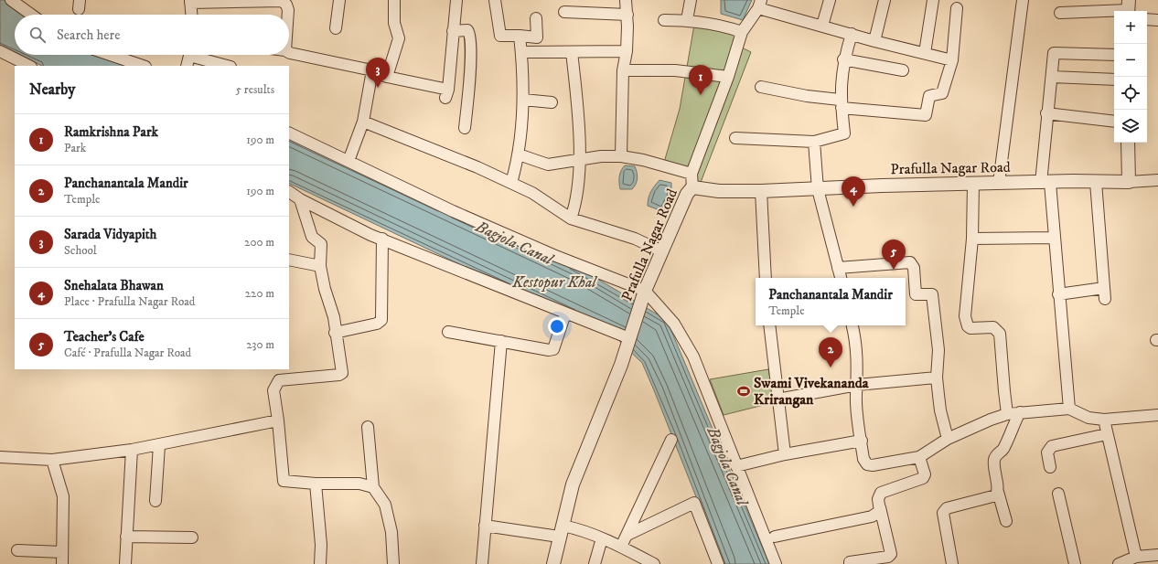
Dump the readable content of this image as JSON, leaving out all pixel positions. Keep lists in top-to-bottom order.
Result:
{
  "streets": {
    "street": ["Prafulla Nagar Road"]
  },
  "water": ["Bagjola Canal", "Kestopur Khal"],
  "places": {
    "sports": ["Swami Vivekananda Krirangan"]
  },
  "page": {
    "map_buttons": ["+", "−"],
    "search": "Search here",
    "pins": [
      "3",
      "1",
      "4",
      "5",
      "2"
    ],
    "heading": ["Nearby", "5 results"],
    "list": [
      {
        "mark": "1",
        "name": "Ramkrishna Park",
        "note": "Park",
        "value": "190 m"
      },
      {
        "mark": "2",
        "name": "Panchanantala Mandir",
        "note": "Temple",
        "value": "190 m"
      },
      {
        "mark": "3",
        "name": "Sarada Vidyapith",
        "note": "School",
        "value": "200 m"
      },
      {
        "mark": "4",
        "name": "Snehalata Bhawan",
        "note": "Place · Prafulla Nagar Road",
        "value": "220 m"
      },
      {
        "mark": "5",
        "name": "Teacher's Cafe",
        "note": "Café · Prafulla Nagar Road",
        "value": "230 m"
      }
    ],
    "popup": ["Panchanantala Mandir", "Temple"]
  }
}
